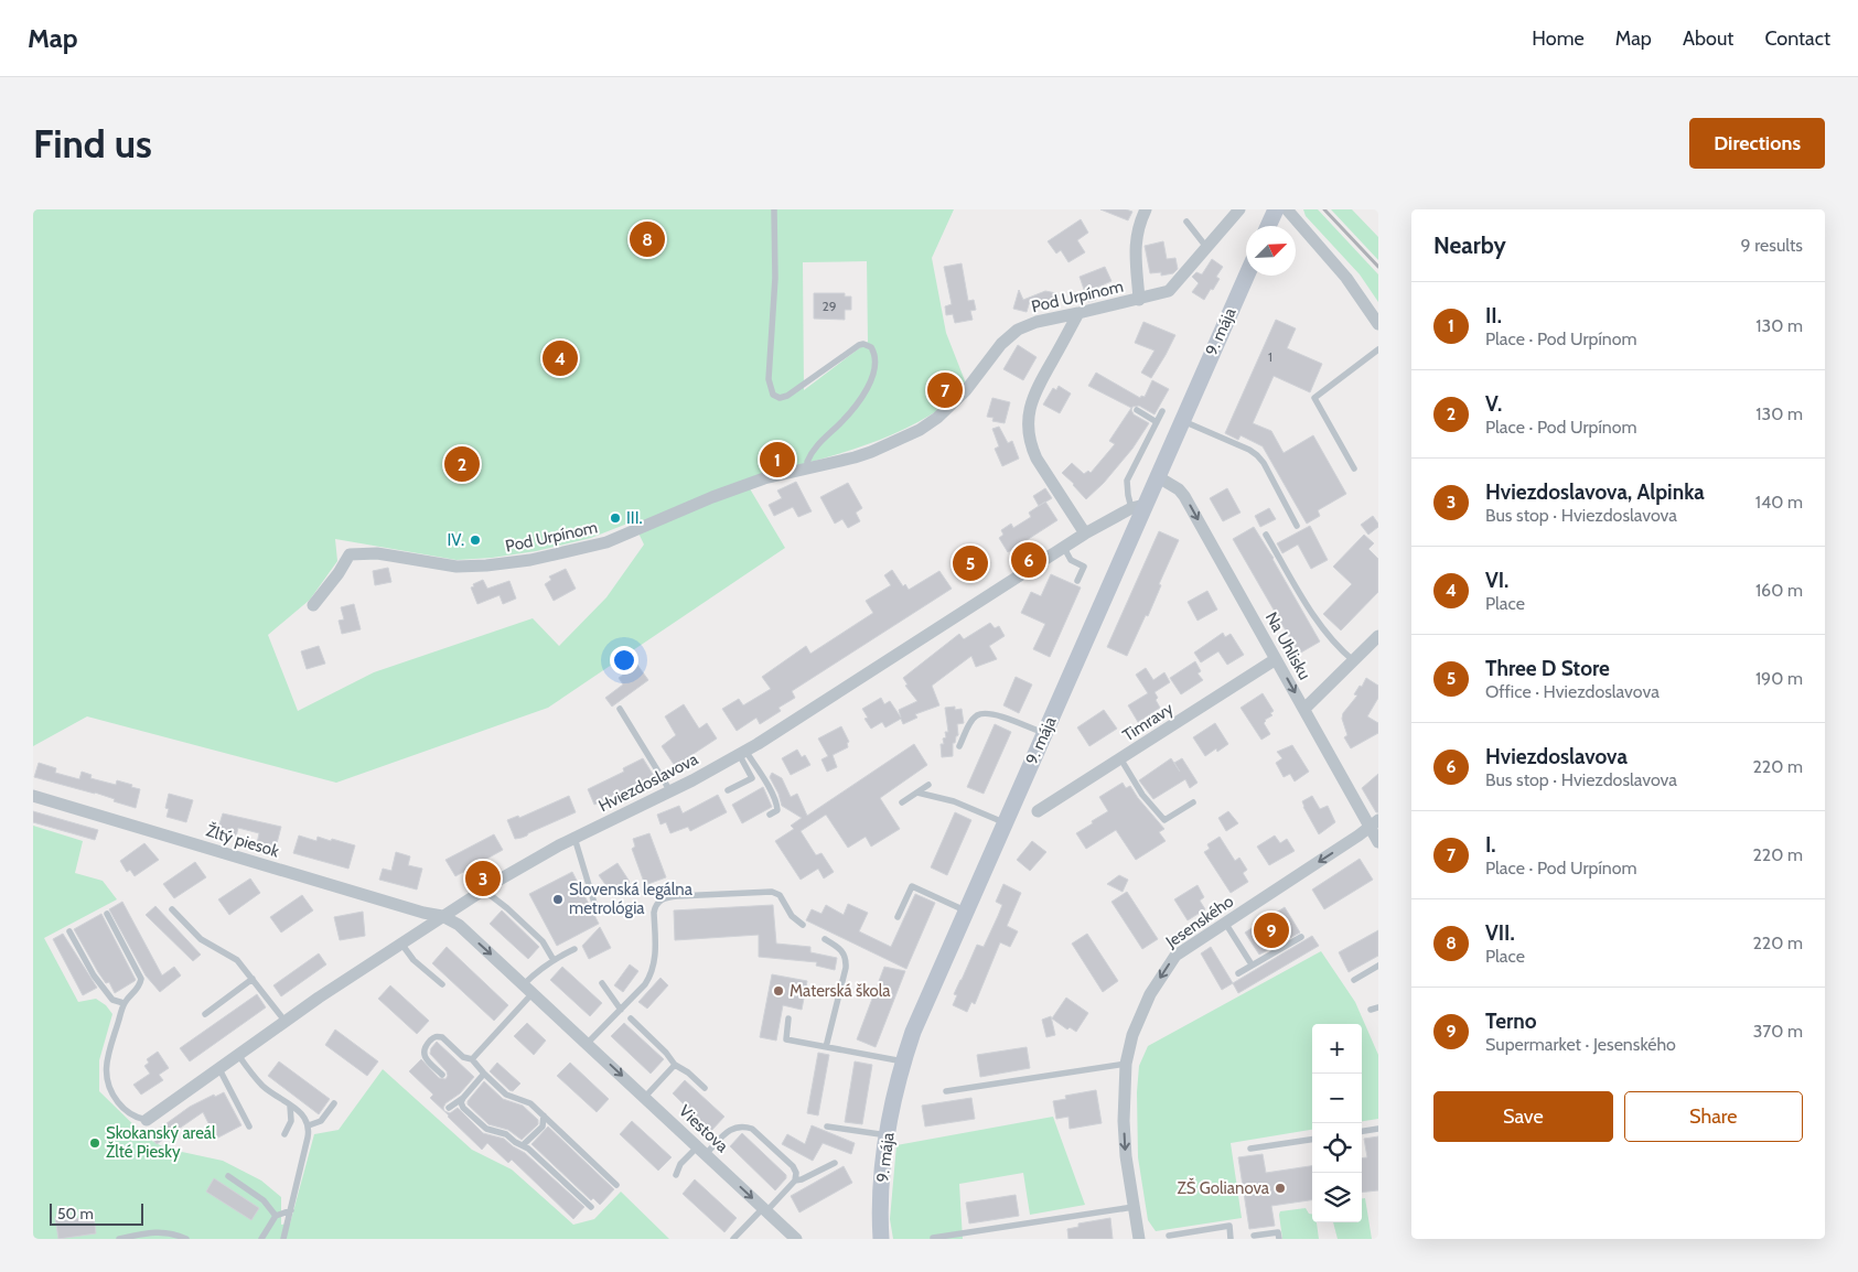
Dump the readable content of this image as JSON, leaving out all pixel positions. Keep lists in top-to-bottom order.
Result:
{
  "streets": {
    "main road": ["9. mája"],
    "street": [
      "Pod Urpínom",
      "Na Uhlisku",
      "Timravy",
      "Hviezdoslavova",
      "Žltý piesok",
      "Jesenského",
      "Viestova"
    ]
  },
  "crossings": [
    ["9. mája", "Na Uhlisku"],
    ["9. mája", "Hviezdoslavova"],
    ["Na Uhlisku", "Timravy"],
    ["Na Uhlisku", "Jesenského"],
    ["Hviezdoslavova", "Žltý piesok"],
    ["Hviezdoslavova", "Viestova"],
    ["Žltý piesok", "Viestova"]
  ],
  "one_way": ["Na Uhlisku", "Jesenského", "Viestova"],
  "places": [
    "III.",
    "IV.",
    "Slovenská legálna metrológia",
    "Materská škola",
    "Skokanský areál Žlté Piesky",
    "ZŠ Golianova"
  ],
  "house_numbers": ["29", "1"],
  "scale_bar": "50 m",
  "north": "top right",
  "page": {
    "header": "Map",
    "nav": [
      "Home",
      "Map",
      "About",
      "Contact"
    ],
    "buttons": [
      "Directions",
      ["Save", "Share"]
    ],
    "title": "Find us",
    "heading": ["Nearby", "9 results"],
    "pins": [
      "8",
      "4",
      "7",
      "1",
      "2",
      "6",
      "5",
      "3",
      "9"
    ],
    "list": [
      {
        "mark": "1",
        "name": "II.",
        "note": "Place · Pod Urpínom",
        "value": "130 m"
      },
      {
        "mark": "2",
        "name": "V.",
        "note": "Place · Pod Urpínom",
        "value": "130 m"
      },
      {
        "mark": "3",
        "name": "Hviezdoslavova, Alpinka",
        "note": "Bus stop · Hviezdoslavova",
        "value": "140 m"
      },
      {
        "mark": "4",
        "name": "VI.",
        "note": "Place",
        "value": "160 m"
      },
      {
        "mark": "5",
        "name": "Three D Store",
        "note": "Office · Hviezdoslavova",
        "value": "190 m"
      },
      {
        "mark": "6",
        "name": "Hviezdoslavova",
        "note": "Bus stop · Hviezdoslavova",
        "value": "220 m"
      },
      {
        "mark": "7",
        "name": "I.",
        "note": "Place · Pod Urpínom",
        "value": "220 m"
      },
      {
        "mark": "8",
        "name": "VII.",
        "note": "Place",
        "value": "220 m"
      },
      {
        "mark": "9",
        "name": "Terno",
        "note": "Supermarket · Jesenského",
        "value": "370 m"
      }
    ],
    "map_buttons": ["+", "−"],
    "scale": "50 m"
  }
}
